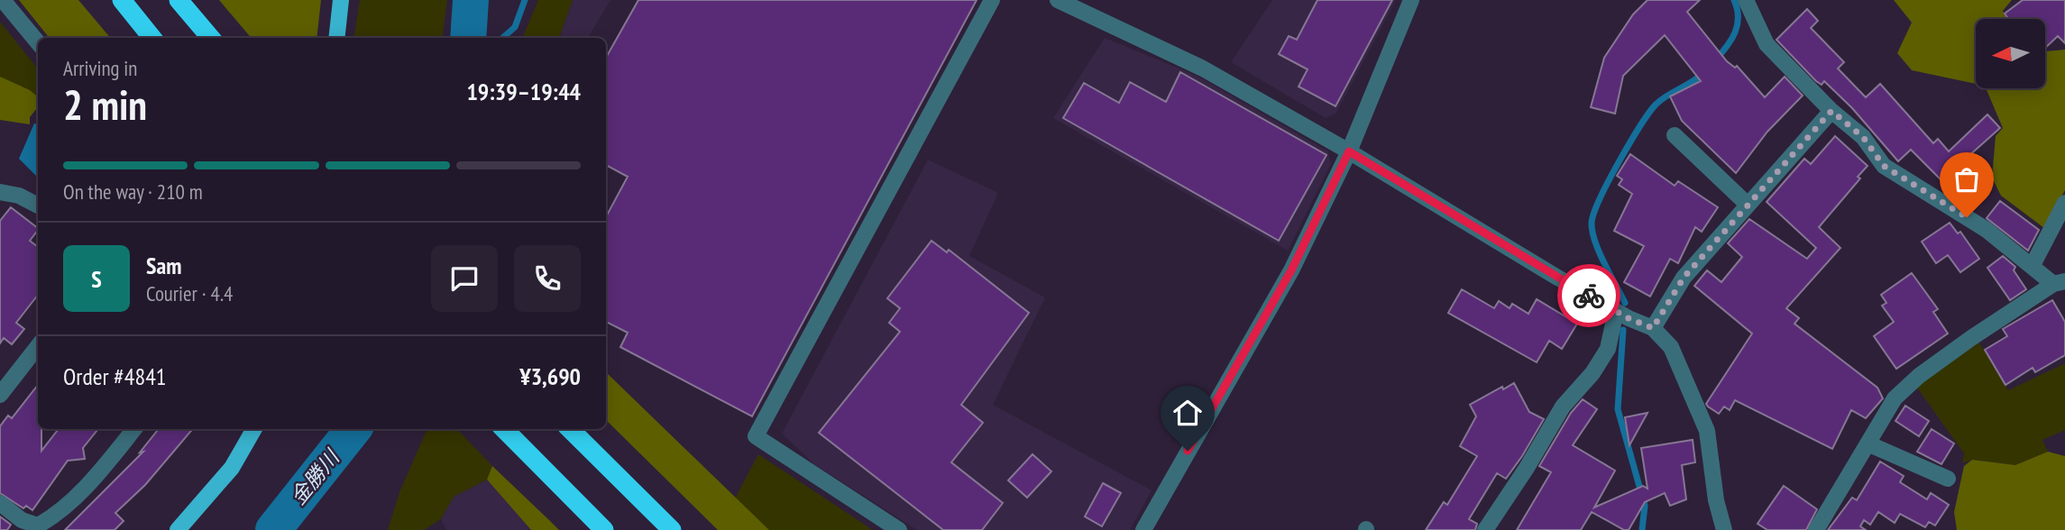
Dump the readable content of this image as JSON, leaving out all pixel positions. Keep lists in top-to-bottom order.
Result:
{
  "water": ["金勝川"],
  "north": "left",
  "page": {
    "heading": ["2 min", "Arriving in", "19:39–19:44"],
    "panel": [
      "Sam",
      "Courier · 4.4",
      "Order #4841",
      "¥3,690"
    ],
    "bar": "On the way · 210 m",
    "round": "S"
  }
}
